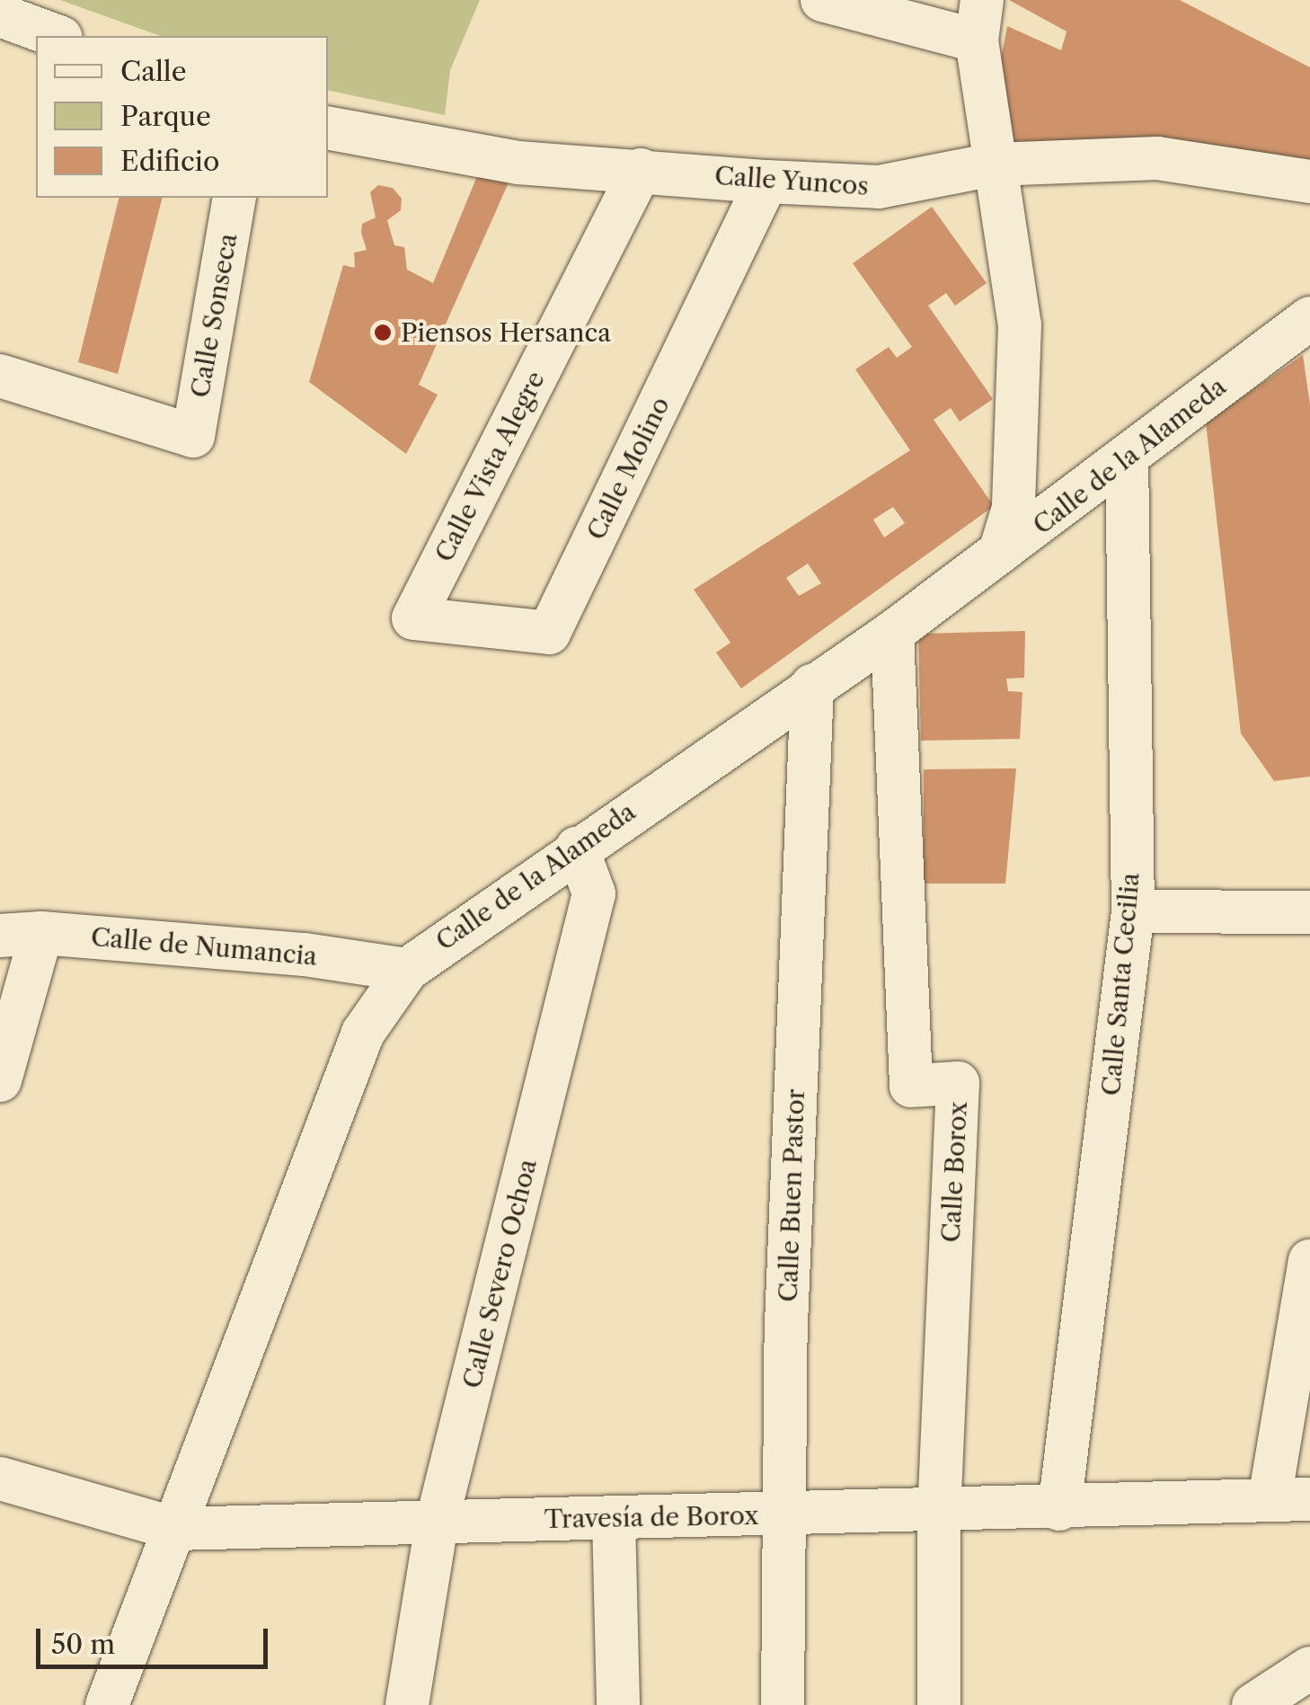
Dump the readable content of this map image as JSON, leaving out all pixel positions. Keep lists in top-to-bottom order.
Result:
{
  "streets": {
    "street": [
      "Calle Yuncos",
      "Calle Sonseca",
      "Calle de la Alameda",
      "Calle Vista Alegre",
      "Calle Molino",
      "Calle de Numancia",
      "Calle Santa Cecilia",
      "Calle Borox",
      "Calle Buen Pastor",
      "Calle Severo Ochoa",
      "Travesía de Borox"
    ]
  },
  "crossings": [
    ["Calle Yuncos", "Calle Vista Alegre"],
    ["Calle Yuncos", "Calle Molino"],
    ["Calle de la Alameda", "Calle de Numancia"],
    ["Calle de la Alameda", "Calle Santa Cecilia"],
    ["Calle de la Alameda", "Calle Borox"],
    ["Calle de la Alameda", "Calle Buen Pastor"],
    ["Calle de la Alameda", "Calle Severo Ochoa"],
    ["Calle de la Alameda", "Travesía de Borox"],
    ["Calle Vista Alegre", "Calle Molino"],
    ["Calle Santa Cecilia", "Travesía de Borox"],
    ["Calle Borox", "Travesía de Borox"],
    ["Calle Buen Pastor", "Travesía de Borox"],
    ["Calle Severo Ochoa", "Travesía de Borox"]
  ],
  "places": ["Piensos Hersanca"],
  "legend": ["Calle", "Parque", "Edificio"],
  "scale_bar": "50 m"
}
